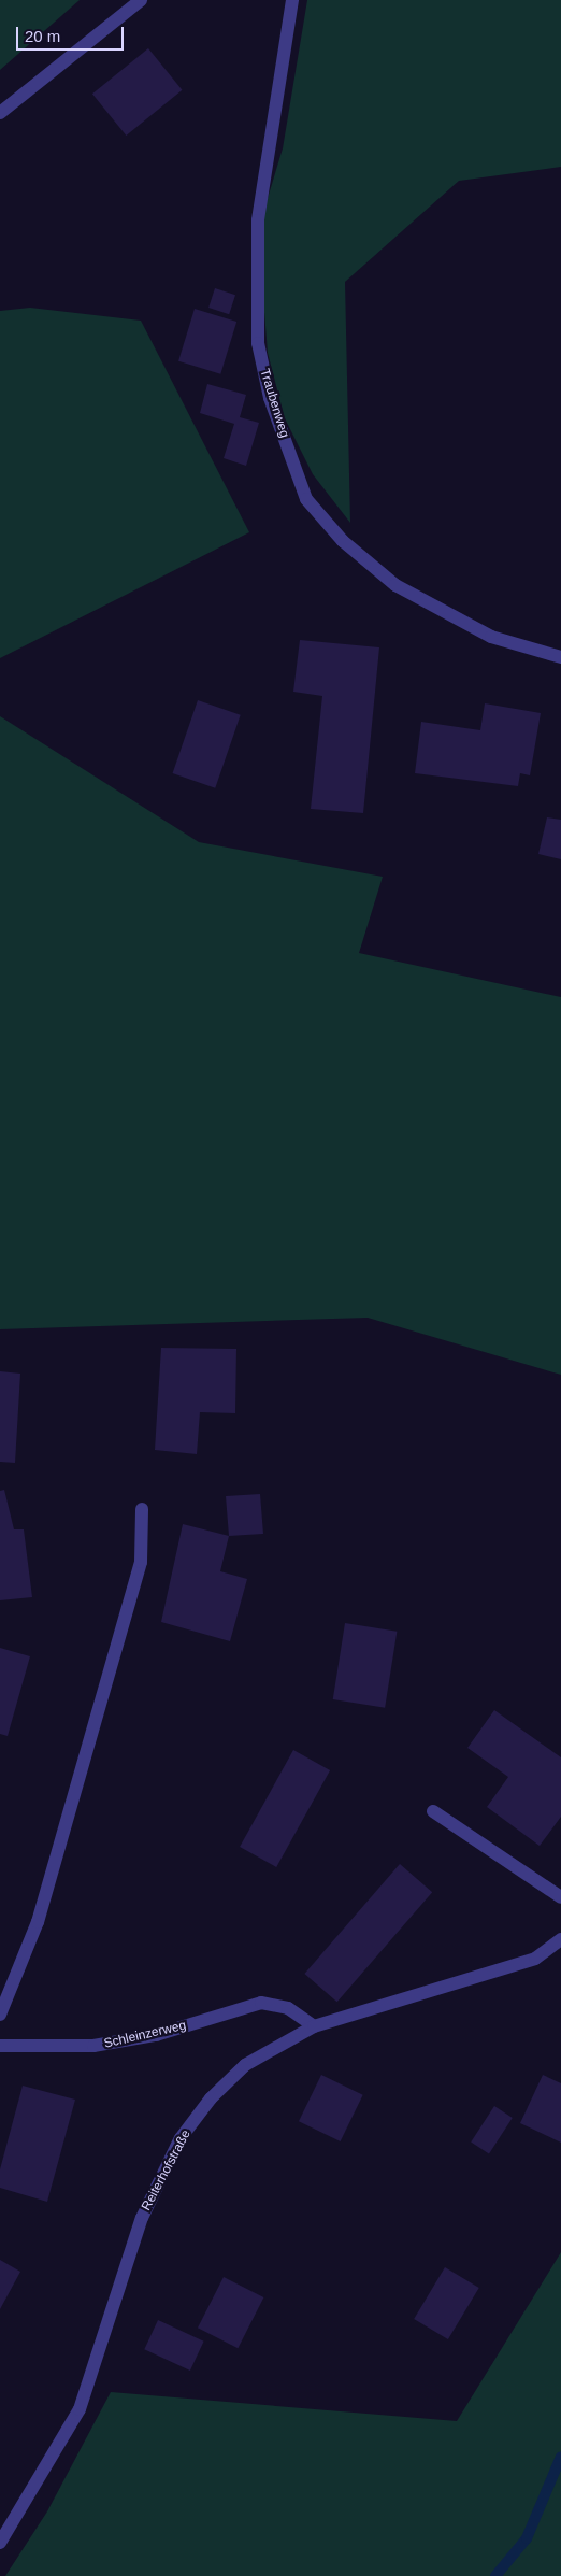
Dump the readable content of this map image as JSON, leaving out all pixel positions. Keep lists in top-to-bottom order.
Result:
{
  "streets": {
    "street": ["Traubenweg", "Schleinzerweg", "Reiterhofstraße"]
  },
  "crossings": [
    ["Schleinzerweg", "Reiterhofstraße"]
  ],
  "scale_bar": "20 m"
}
